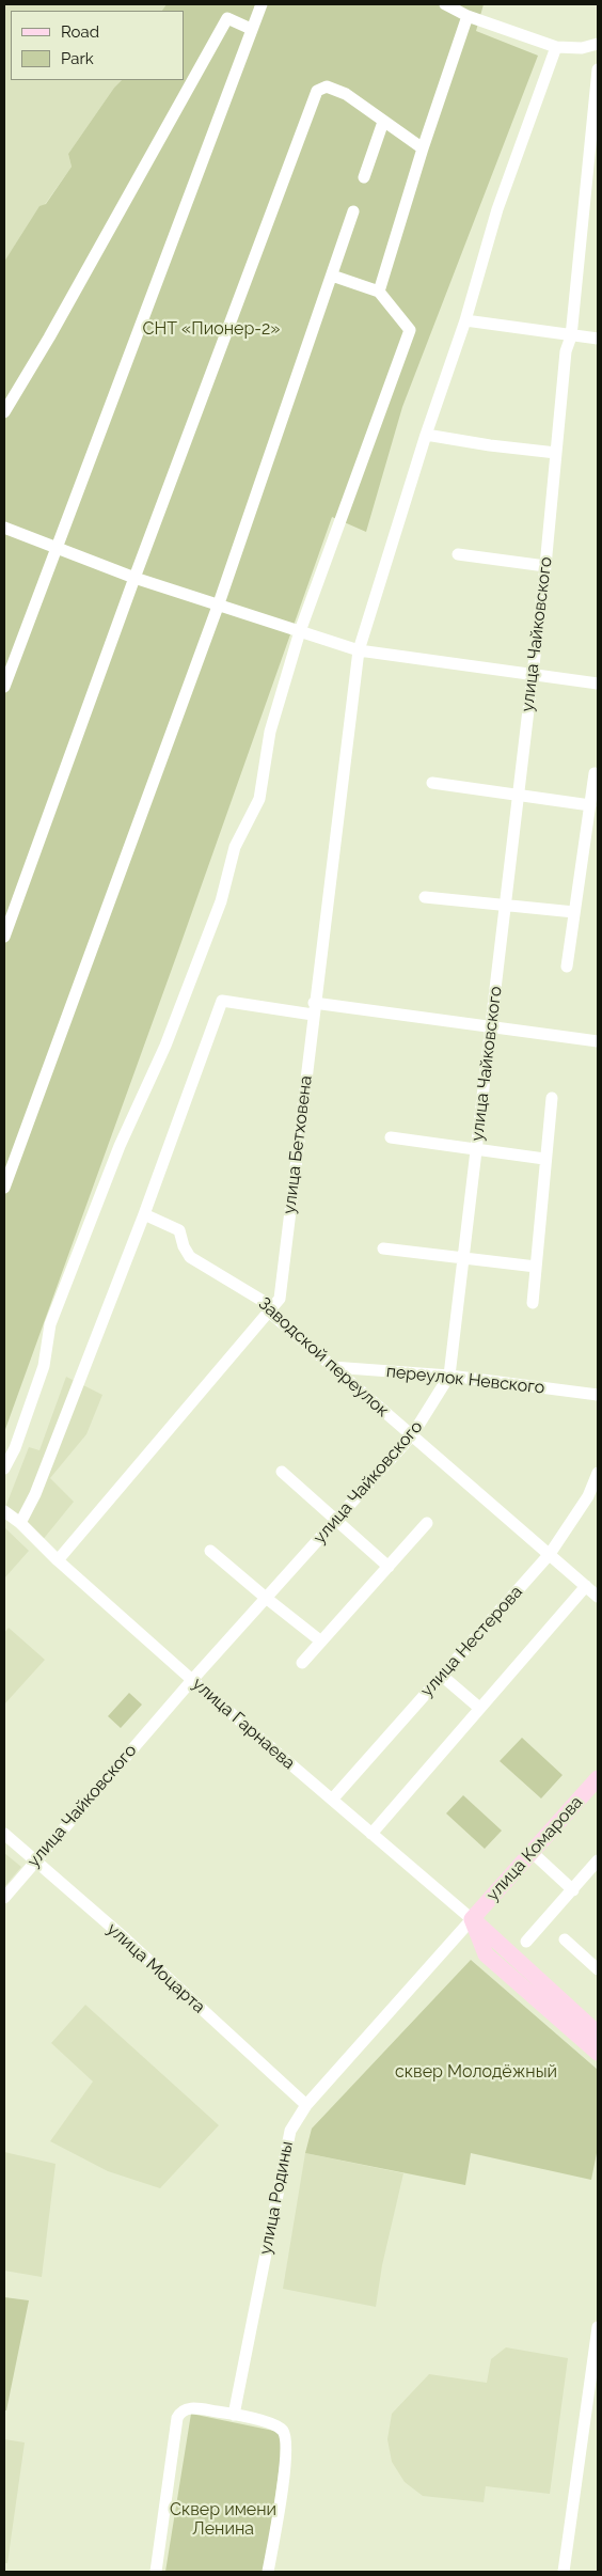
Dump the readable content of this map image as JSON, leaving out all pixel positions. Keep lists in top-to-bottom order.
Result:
{
  "streets": {
    "main road": ["улица Гарнаева", "улица Комарова"],
    "street": [
      "улица Чайковского",
      "улица Бетховена",
      "Заводской переулок",
      "переулок Невского",
      "улица Нестерова",
      "улица Моцарта",
      "улица Родины"
    ]
  },
  "crossings": [
    ["улица Чайковского", "Заводской переулок"],
    ["улица Чайковского", "переулок Невского"],
    ["улица Чайковского", "улица Гарнаева"],
    ["улица Чайковского", "улица Моцарта"],
    ["улица Бетховена", "Заводской переулок"],
    ["улица Бетховена", "улица Гарнаева"],
    ["Заводской переулок", "переулок Невского"],
    ["Заводской переулок", "улица Нестерова"],
    ["улица Нестерова", "улица Гарнаева"],
    ["улица Гарнаева", "улица Комарова"],
    ["улица Гарнаева", "улица Родины"],
    ["улица Комарова", "улица Родины"],
    ["улица Моцарта", "улица Родины"]
  ],
  "parks": ["СНТ «Пионер-2»", "сквер Молодёжный", "Сквер имени Ленина"],
  "legend": ["Road", "Park"]
}
